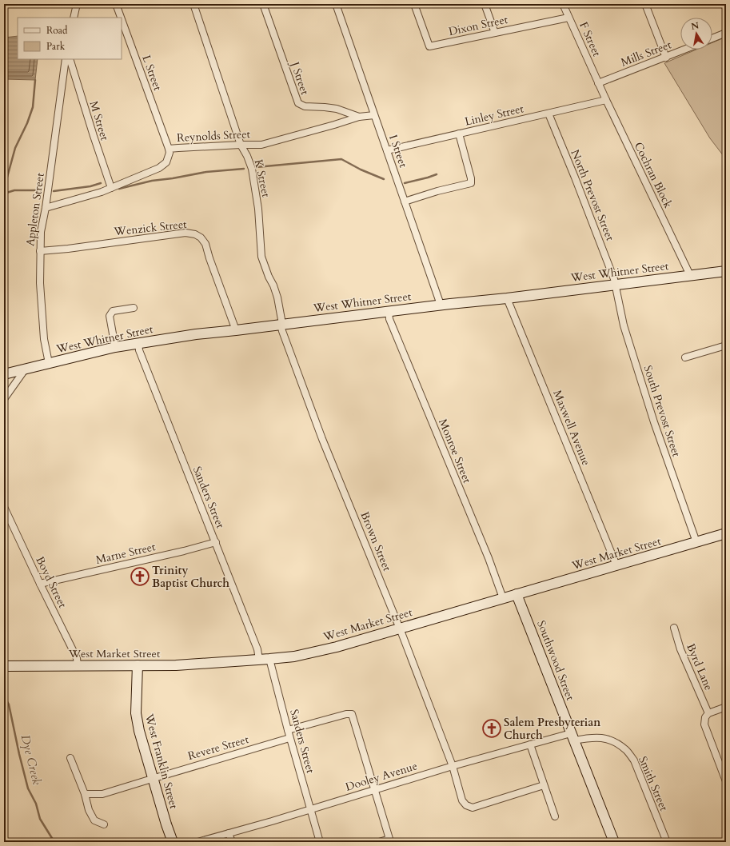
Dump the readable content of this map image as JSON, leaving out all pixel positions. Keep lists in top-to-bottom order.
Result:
{
  "streets": {
    "street": [
      "Dixon Street",
      "F Street",
      "Mills Street",
      "L Street",
      "J Street",
      "Linley Street",
      "M Street",
      "Reynolds Street",
      "I Street",
      "Cochran Block",
      "K Street",
      "North Prevost Street",
      "Appleton Street",
      "Wenzick Street",
      "West Whitner Street",
      "South Prevost Street",
      "Maxwell Avenue",
      "Monroe Street",
      "Sanders Street",
      "Brown Street",
      "Marne Street",
      "West Market Street",
      "Boyd Street",
      "Southwood Street",
      "Byrd Lane",
      "Revere Street",
      "West Franklin Street",
      "Dooley Avenue",
      "Smith Street"
    ]
  },
  "crossings": [
    ["Dixon Street", "F Street"],
    ["F Street", "Mills Street"],
    ["F Street", "Cochran Block"],
    ["Mills Street", "Cochran Block"],
    ["L Street", "Reynolds Street"],
    ["J Street", "Reynolds Street"],
    ["J Street", "I Street"],
    ["Linley Street", "I Street"],
    ["Linley Street", "Cochran Block"],
    ["Linley Street", "North Prevost Street"],
    ["M Street", "Reynolds Street"],
    ["Reynolds Street", "K Street"],
    ["Reynolds Street", "Appleton Street"],
    ["I Street", "West Whitner Street"],
    ["Cochran Block", "West Whitner Street"],
    ["K Street", "West Whitner Street"],
    ["K Street", "Brown Street"],
    ["North Prevost Street", "West Whitner Street"],
    ["North Prevost Street", "South Prevost Street"],
    ["Appleton Street", "Wenzick Street"],
    ["Appleton Street", "West Whitner Street"],
    ["Wenzick Street", "West Whitner Street"],
    ["West Whitner Street", "South Prevost Street"],
    ["West Whitner Street", "Maxwell Avenue"],
    ["West Whitner Street", "Monroe Street"],
    ["West Whitner Street", "Sanders Street"],
    ["West Whitner Street", "Brown Street"],
    ["South Prevost Street", "West Market Street"],
    ["Maxwell Avenue", "West Market Street"],
    ["Monroe Street", "West Market Street"],
    ["Sanders Street", "Marne Street"],
    ["Sanders Street", "West Market Street"],
    ["Sanders Street", "Revere Street"],
    ["Sanders Street", "Dooley Avenue"],
    ["Brown Street", "West Market Street"],
    ["Brown Street", "Dooley Avenue"],
    ["Marne Street", "Boyd Street"],
    ["West Market Street", "Boyd Street"],
    ["West Market Street", "Southwood Street"],
    ["West Market Street", "West Franklin Street"],
    ["Southwood Street", "Dooley Avenue"],
    ["Southwood Street", "Smith Street"],
    ["Revere Street", "West Franklin Street"],
    ["Dooley Avenue", "Smith Street"]
  ],
  "water": ["Dye Creek"],
  "places": {
    "church": ["Trinity Baptist Church", "Salem Presbyterian Church"]
  },
  "legend": ["Road", "Park"],
  "north": "top"
}
